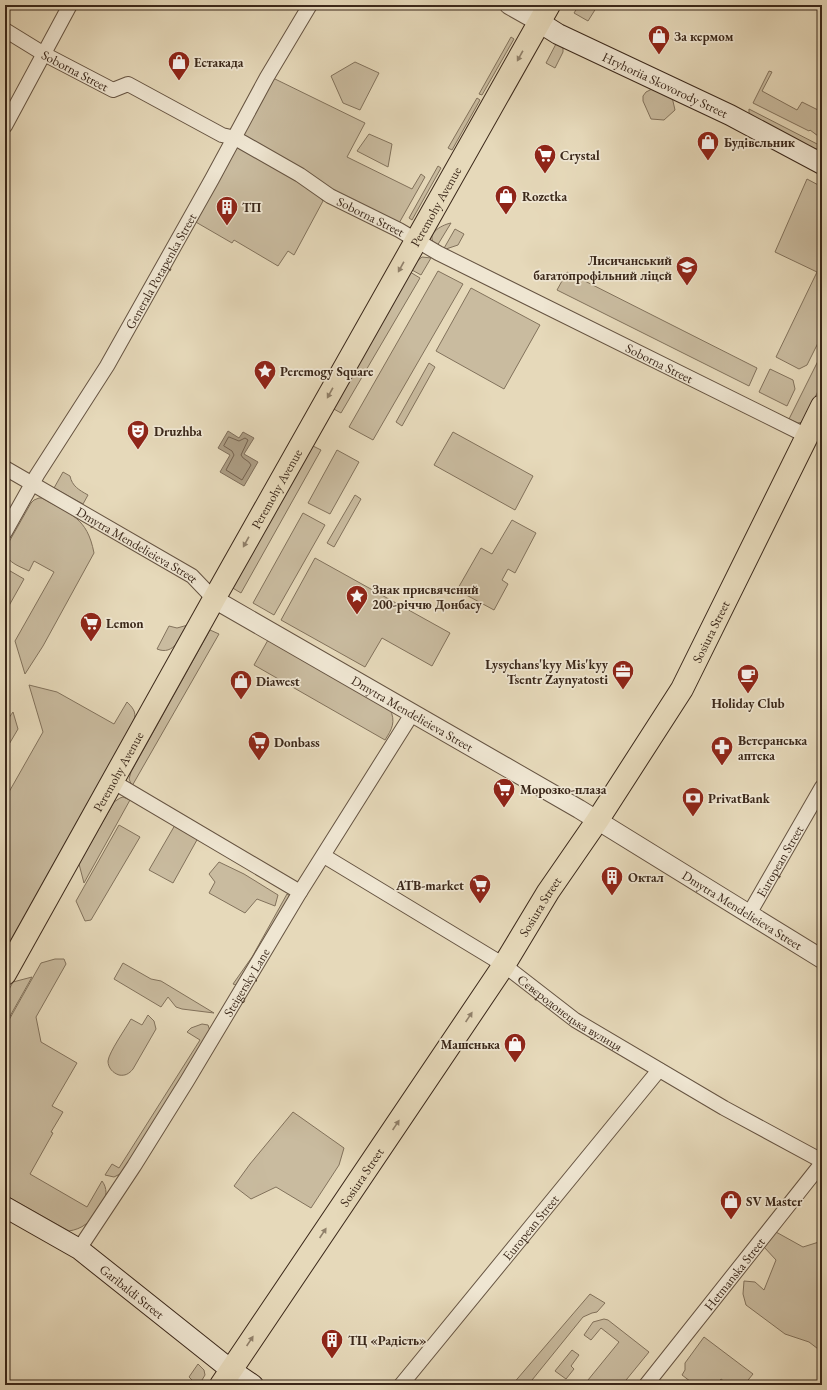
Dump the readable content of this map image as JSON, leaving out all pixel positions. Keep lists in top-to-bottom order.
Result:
{
  "streets": {
    "main road": [
      "Hryhoriia Skovorody Street",
      "Peremohy Avenue",
      "Sosiura Street",
      "Garibaldi Street"
    ],
    "street": [
      "Soborna Street",
      "Generala Potapenka Street",
      "Dmytra Mendelieieva Street",
      "European Street",
      "Steigersky Lane",
      "Сєвєродонецька вулиця",
      "Hetmanska Street"
    ]
  },
  "crossings": [
    ["Soborna Street", "Peremohy Avenue"],
    ["Soborna Street", "Generala Potapenka Street"],
    ["Soborna Street", "Sosiura Street"],
    ["Hryhoriia Skovorody Street", "Peremohy Avenue"],
    ["Peremohy Avenue", "Dmytra Mendelieieva Street"],
    ["Generala Potapenka Street", "Dmytra Mendelieieva Street"],
    ["Dmytra Mendelieieva Street", "Sosiura Street"],
    ["Dmytra Mendelieieva Street", "European Street"],
    ["Dmytra Mendelieieva Street", "Steigersky Lane"],
    ["Sosiura Street", "Сєвєродонецька вулиця"],
    ["Sosiura Street", "Garibaldi Street"],
    ["European Street", "Сєвєродонецька вулиця"],
    ["Steigersky Lane", "Сєвєродонецька вулиця"],
    ["Steigersky Lane", "Garibaldi Street"],
    ["Сєвєродонецька вулиця", "Hetmanska Street"]
  ],
  "one_way": ["Peremohy Avenue", "Sosiura Street"],
  "places": {
    "shop": [
      "За кермом",
      "Естакада",
      "Будівельник",
      "Rozetka",
      "Diawest",
      "Машенька",
      "SV Master"
    ],
    "supermarket": [
      "Crystal",
      "Lemon",
      "Donbass",
      "Морозко-плаза",
      "ATB-market"
    ],
    "building": ["ТП", "Октал", "ТЦ «Радість»"],
    "school or university": ["Лисичанський багатопрофільний ліцей"],
    "place": ["Peremogy Square", "Знак присвячений 200-річчю Донбасу"],
    "theatre": ["Druzhba"],
    "office": ["Lysychansʹkyy Misʹkyy Tsentr Zaynyatosti"],
    "cafe": ["Holiday Club"],
    "pharmacy": ["Ветеранська аптека"],
    "bank": ["PrivatBank"]
  }
}
